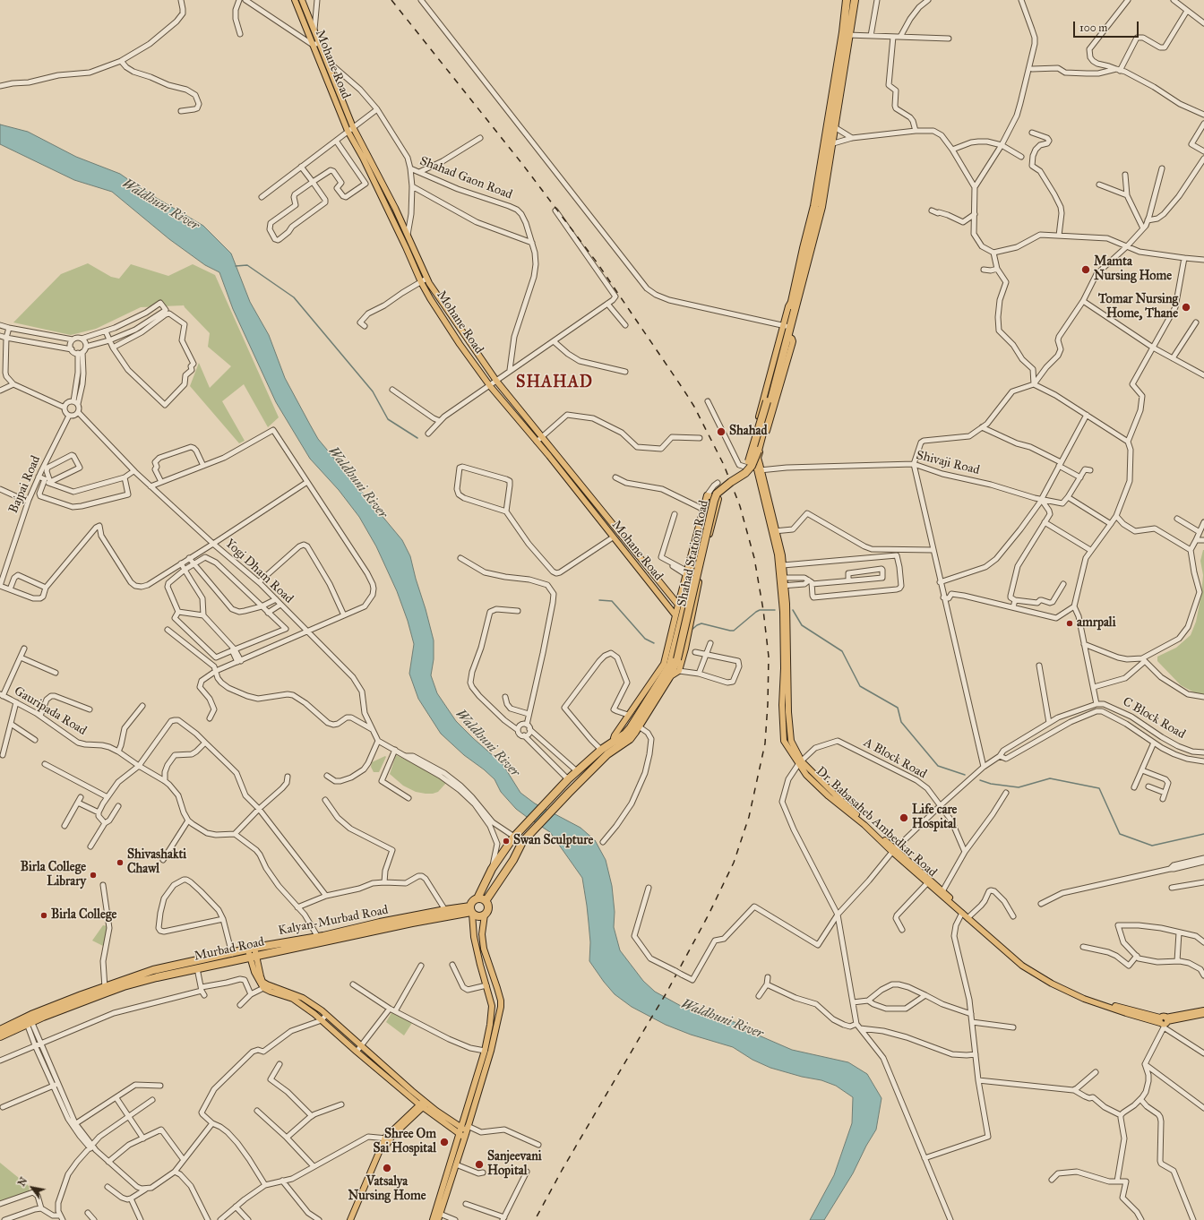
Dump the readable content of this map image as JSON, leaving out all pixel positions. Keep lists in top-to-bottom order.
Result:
{
  "streets": {
    "highway": ["Kalyan-Murbad Road", "Murbad Road"],
    "main road": ["Mohane Road", "Shahad Station Road", "Dr. Babasaheb Ambedkar Road"],
    "street": [
      "Shahad Gaon Road",
      "Shivaji Road",
      "Bajpai Road",
      "Yogi Dham Road",
      "Gauripada Road",
      "C Block Road",
      "A Block Road"
    ]
  },
  "crossings": [
    ["Mohane Road", "Shahad Station Road"],
    ["Shivaji Road", "Dr. Babasaheb Ambedkar Road"],
    ["Bajpai Road", "Yogi Dham Road"],
    ["C Block Road", "A Block Road"],
    ["C Block Road", "Dr. Babasaheb Ambedkar Road"],
    ["A Block Road", "Dr. Babasaheb Ambedkar Road"],
    ["Kalyan-Murbad Road", "Murbad Road"]
  ],
  "districts": ["SHAHAD"],
  "water": ["Waldhuni River"],
  "places": [
    "Mamta Nursing Home",
    "Tomar Nursing Home, Thane",
    "Shahad",
    "amrpali",
    "Life care Hospital",
    "Swan Sculpture",
    "Shivashakti Chawl",
    "Birla College Library",
    "Birla College",
    "Shree Om Sai Hospital",
    "Sanjeevani Hopital",
    "Vatsalya Nursing Home"
  ],
  "scale_bar": "100 m",
  "north": "top left"
}
